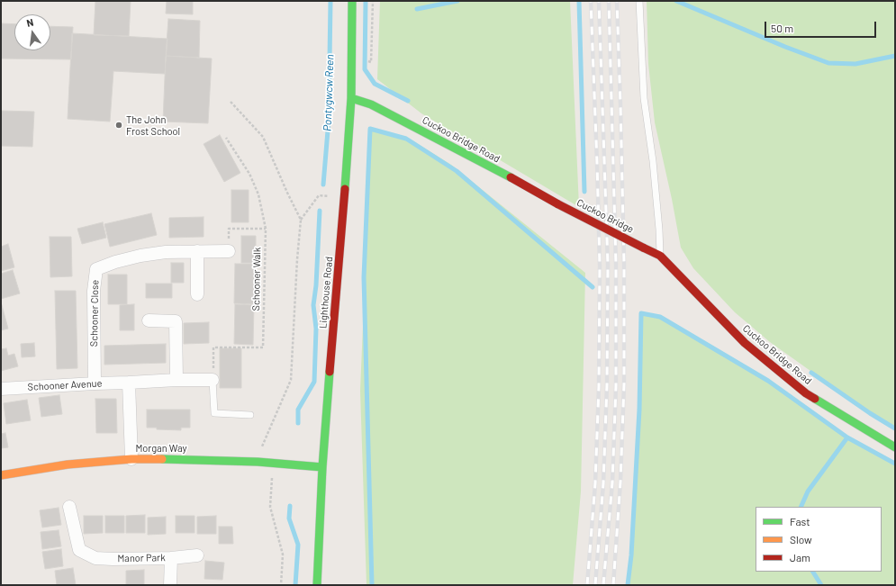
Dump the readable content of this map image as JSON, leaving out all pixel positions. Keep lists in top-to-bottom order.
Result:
{
  "streets": {
    "street": [
      "Cuckoo Bridge Road",
      "Cuckoo Bridge",
      "Lighthouse Road",
      "Schooner Close",
      "Schooner Avenue",
      "Morgan Way",
      "Manor Park"
    ],
    "path": ["Schooner Walk"]
  },
  "crossings": [
    ["Cuckoo Bridge Road", "Cuckoo Bridge"],
    ["Cuckoo Bridge Road", "Lighthouse Road"],
    ["Schooner Walk", "Schooner Avenue"],
    ["Lighthouse Road", "Morgan Way"],
    ["Schooner Close", "Schooner Avenue"]
  ],
  "water": ["Pontygwcw Reen"],
  "places": ["The John Frost School"],
  "legend": ["Fast", "Slow", "Jam"],
  "scale_bar": "50 m",
  "north": "top"
}
